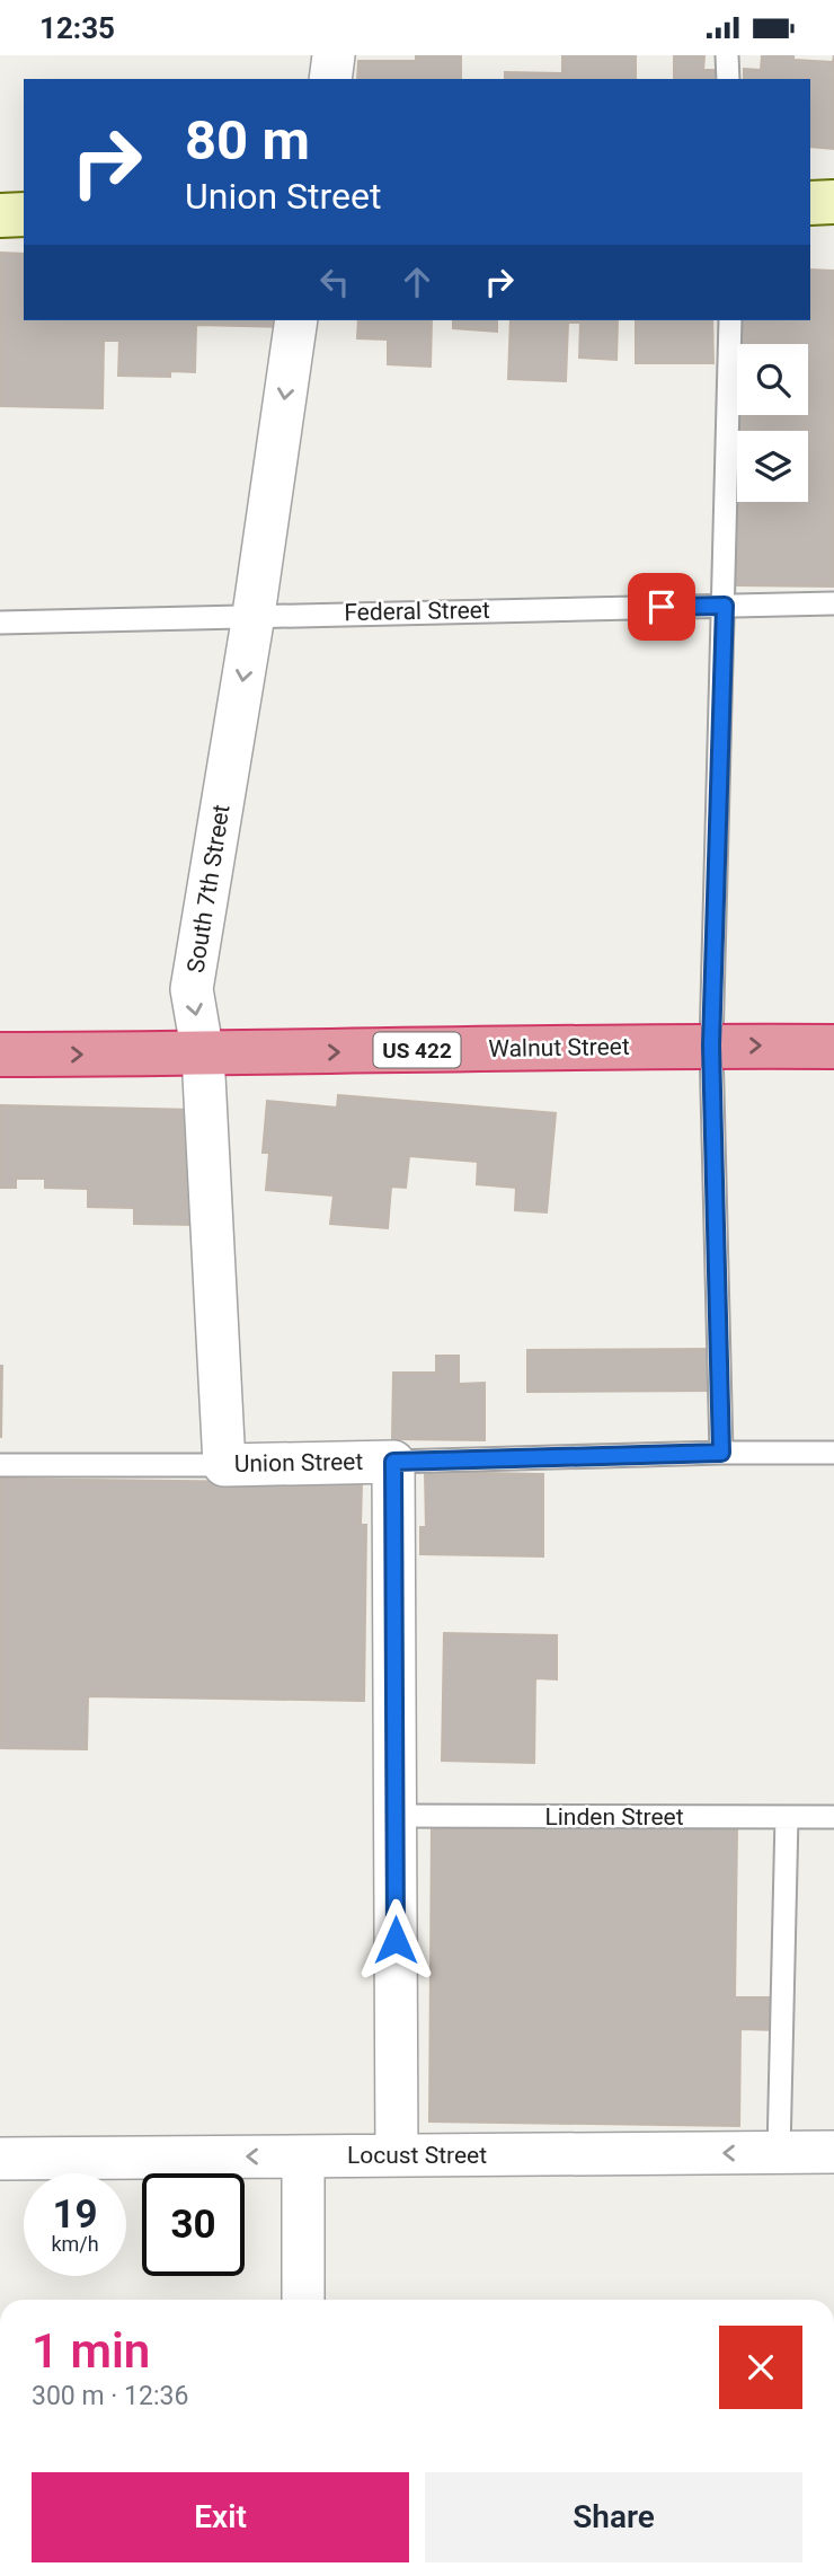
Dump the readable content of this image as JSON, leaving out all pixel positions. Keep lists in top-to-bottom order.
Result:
{
  "streets": {
    "highway": ["Walnut Street", "US 422"],
    "street": ["South 7th Street", "Union Street", "Locust Street"],
    "lane": ["Federal Street", "Linden Street"]
  },
  "crossings": [
    ["Federal Street", "South 7th Street"],
    ["South 7th Street", "Walnut Street"],
    ["South 7th Street", "Union Street"]
  ],
  "one_way": ["South 7th Street", "Walnut Street", "Locust Street"],
  "page": {
    "status": "12:35",
    "turn": ["80 m", "Union Street"],
    "speed": "19 km/h",
    "limit": "30",
    "heading": ["1 min", "300 m · 12:36"],
    "buttons": ["Exit", "Share"]
  }
}
